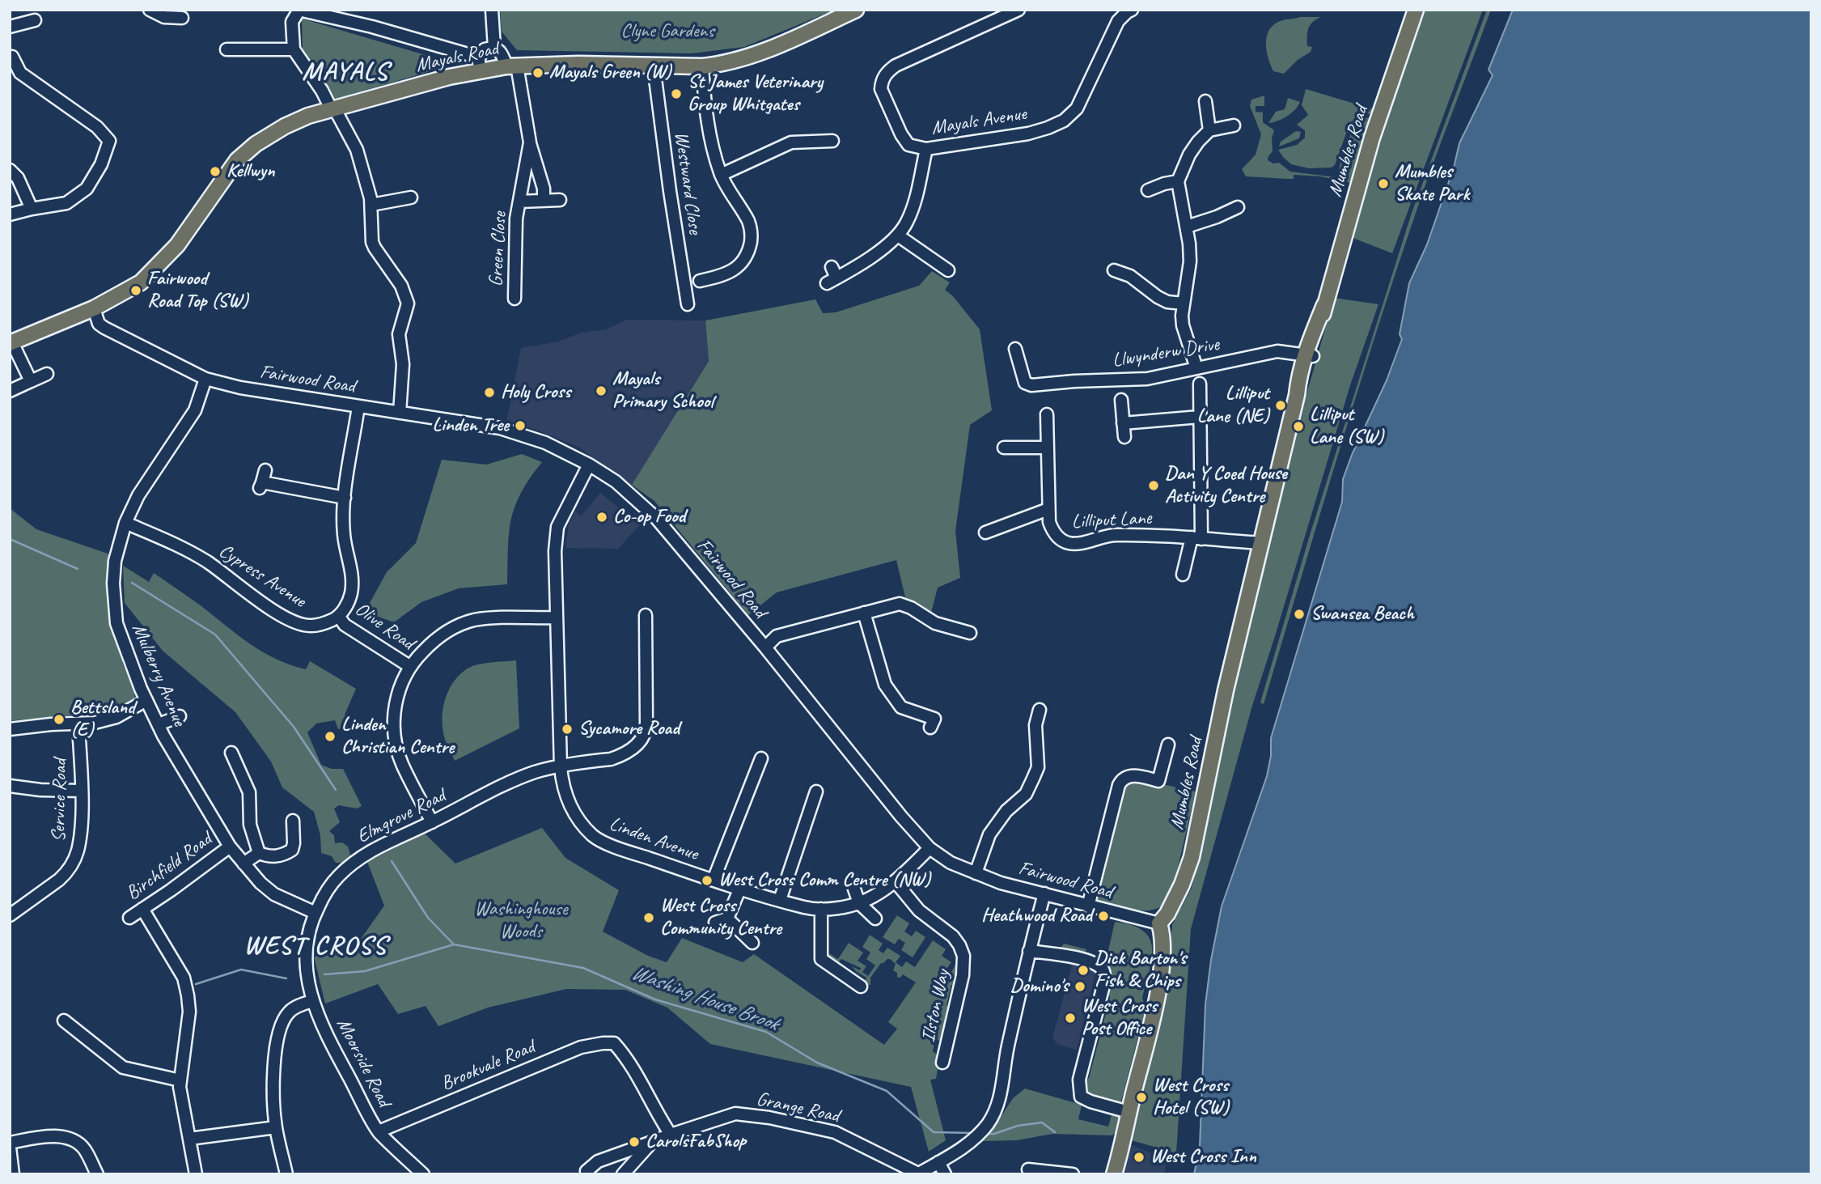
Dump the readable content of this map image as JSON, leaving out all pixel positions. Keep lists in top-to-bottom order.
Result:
{
  "streets": {
    "main road": ["Mayals Road", "Mumbles Road"],
    "street": [
      "Mayals Avenue",
      "Westward Close",
      "Green Close",
      "Llwynderw Drive",
      "Fairwood Road",
      "Lilliput Lane",
      "Cypress Avenue",
      "Olive Road",
      "Mulberry Avenue",
      "Service Road",
      "Elmgrove Road",
      "Linden Avenue",
      "Birchfield Road",
      "Ilston Way",
      "Moorside Road",
      "Brookvale Road",
      "Grange Road"
    ]
  },
  "crossings": [
    ["Mayals Road", "Westward Close"],
    ["Mayals Road", "Green Close"],
    ["Mayals Road", "Fairwood Road"],
    ["Mumbles Road", "Llwynderw Drive"],
    ["Mumbles Road", "Fairwood Road"],
    ["Mumbles Road", "Lilliput Lane"],
    ["Fairwood Road", "Mulberry Avenue"],
    ["Fairwood Road", "Linden Avenue"],
    ["Cypress Avenue", "Olive Road"],
    ["Cypress Avenue", "Mulberry Avenue"],
    ["Mulberry Avenue", "Elmgrove Road"],
    ["Mulberry Avenue", "Birchfield Road"],
    ["Elmgrove Road", "Linden Avenue"],
    ["Elmgrove Road", "Moorside Road"],
    ["Linden Avenue", "Ilston Way"],
    ["Moorside Road", "Brookvale Road"],
    ["Brookvale Road", "Grange Road"]
  ],
  "districts": ["MAYALS", "WEST CROSS"],
  "water": ["Washing House Brook"],
  "parks": ["Clyne Gardens", "Washinghouse Woods"],
  "places": [
    "Mayals Green (W)",
    "St James Veterinary Group Whitgates",
    "Kellwyn",
    "Mumbles Skate Park",
    "Fairwood Road Top (SW)",
    "Mayals Primary School",
    "Holy Cross",
    "Lilliput Lane (NE)",
    "Linden Tree",
    "Lilliput Lane (SW)",
    "Dan Y Coed House Activity Centre",
    "Co-op Food",
    "Swansea Beach",
    "Bettsland (E)",
    "Sycamore Road",
    "Linden Christian Centre",
    "West Cross Comm Centre (NW)",
    "Heathwood Road",
    "West Cross Community Centre",
    "Dick Barton's Fish & Chips",
    "Domino's",
    "West Cross Post Office",
    "West Cross Hotel (SW)",
    "CarolsFabShop",
    "West Cross Inn"
  ]
}
